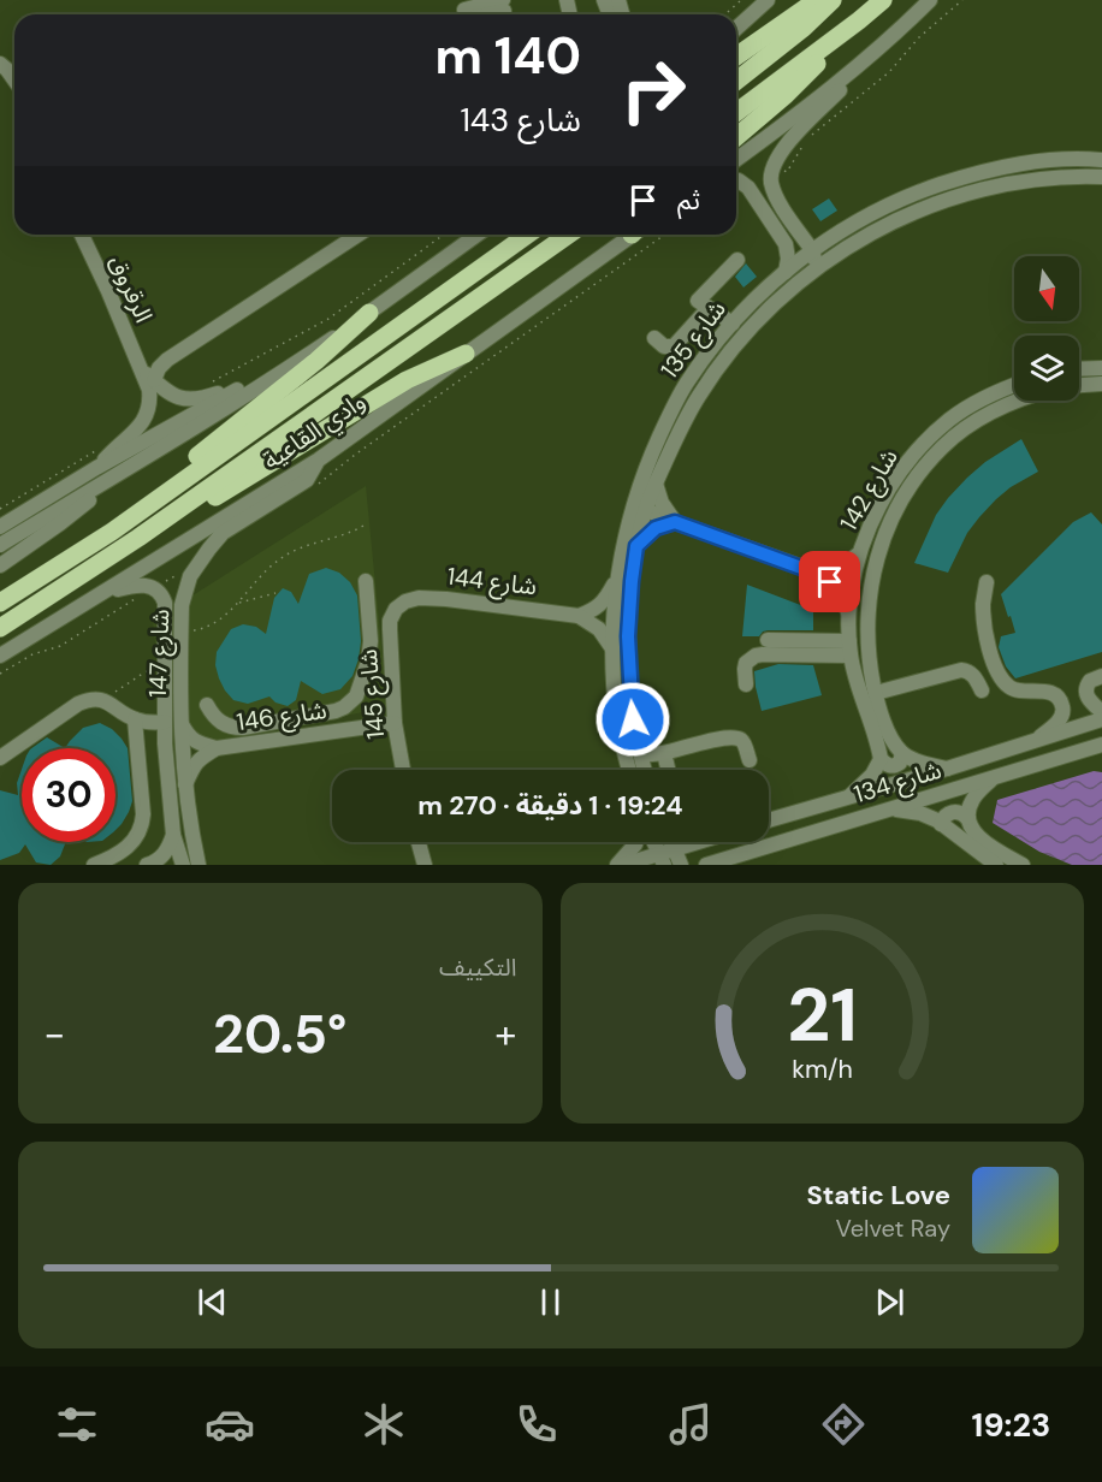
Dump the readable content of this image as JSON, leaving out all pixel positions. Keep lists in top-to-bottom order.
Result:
{
  "streets": {
    "main road": ["وادي القاعية"],
    "street": [
      "الرقروق",
      "شارع 135",
      "شارع 142",
      "شارع 144",
      "شارع 147",
      "شارع 145",
      "شارع 146",
      "شارع 134"
    ]
  },
  "crossings": [
    ["وادي القاعية", "شارع 147"],
    ["شارع 144", "شارع 145"],
    ["شارع 147", "شارع 146"],
    ["شارع 145", "شارع 146"]
  ],
  "north": "bottom",
  "page": {
    "turn": ["140 m", "شارع 143"],
    "then": "ثم",
    "limit": "30",
    "trip": "19:24 · 1 دقيقة · 270 m",
    "tile": "التكييف",
    "heat": ["−", "20.5°", "+"],
    "song": ["Static Love", "Velvet Ray"],
    "tabs": "19:23",
    "gauge": ["21", "km/h"]
  }
}
